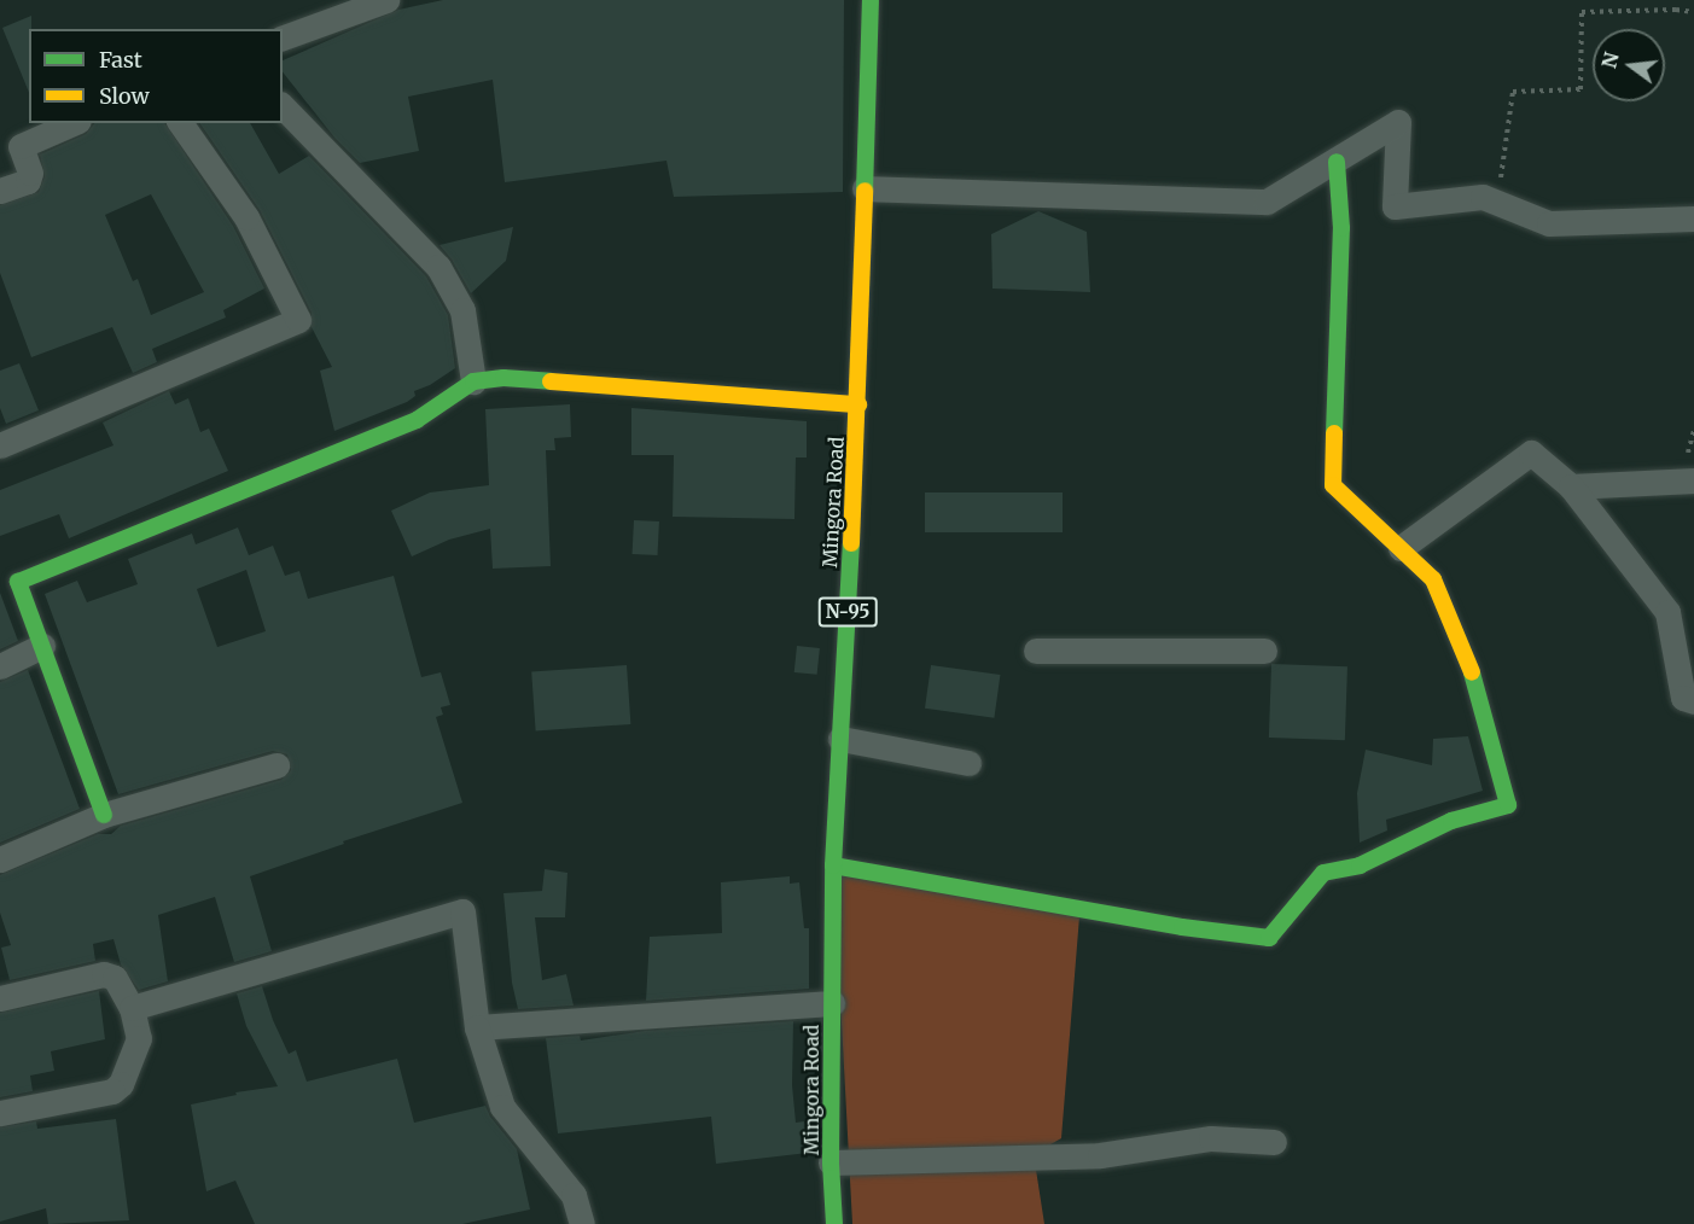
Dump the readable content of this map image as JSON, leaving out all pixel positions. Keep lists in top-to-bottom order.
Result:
{
  "streets": {
    "street": ["Mingora Road", "N-95"]
  },
  "legend": ["Fast", "Slow"],
  "north": "left"
}
